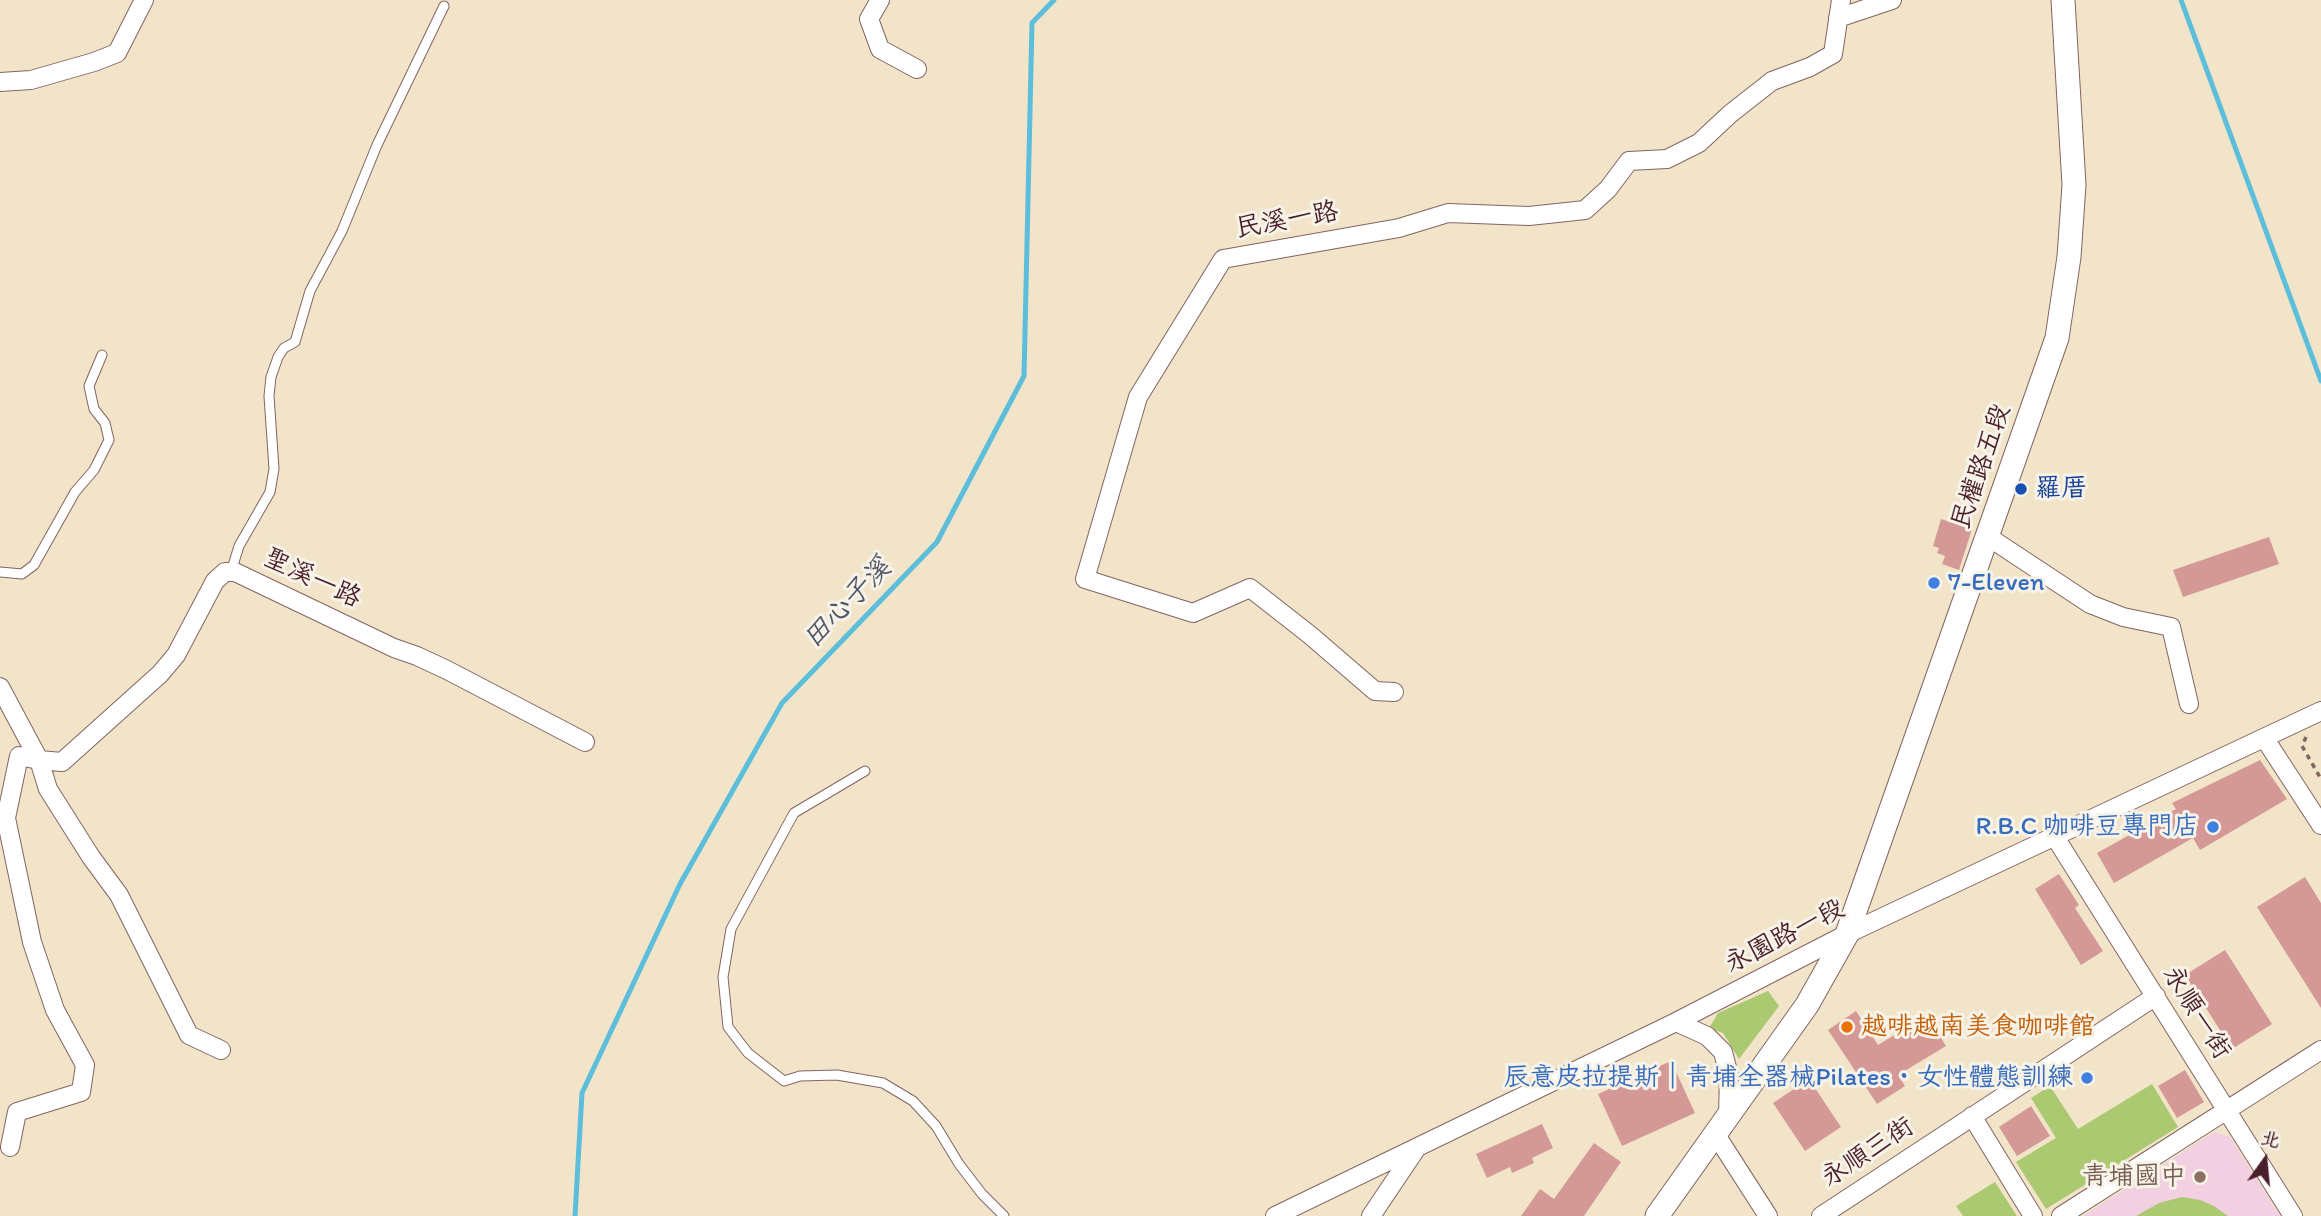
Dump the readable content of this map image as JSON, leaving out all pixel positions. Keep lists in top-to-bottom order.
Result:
{
  "streets": {
    "street": [
      "民溪一路",
      "民權路五段",
      "聖溪一路",
      "永園路一段",
      "永順一街",
      "永順三街"
    ]
  },
  "crossings": [
    ["民權路五段", "永園路一段"],
    ["永園路一段", "永順一街"],
    ["永順一街", "永順三街"]
  ],
  "water": ["田心子溪"],
  "places": [
    "羅厝",
    "7-Eleven",
    "R.B.C 咖啡豆專門店",
    "越啡越南美食咖啡館",
    "辰意皮拉提斯｜青埔全器械Pilates・女性體態訓練",
    "青埔國中"
  ],
  "north": "top"
}
